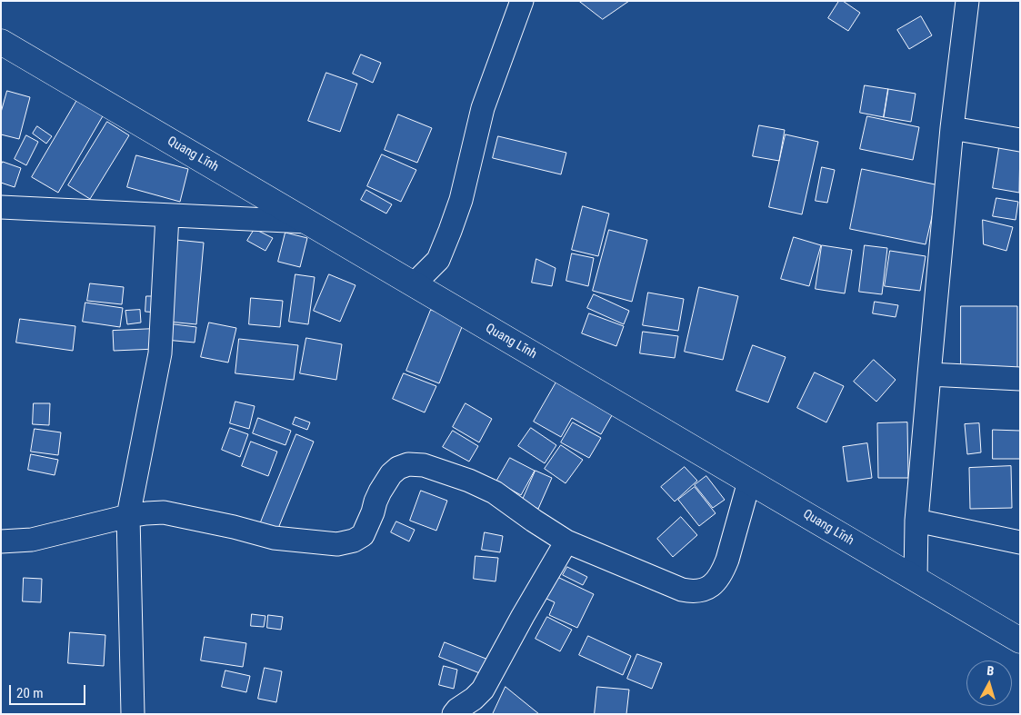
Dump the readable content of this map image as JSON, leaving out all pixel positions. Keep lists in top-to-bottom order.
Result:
{
  "streets": {
    "street": ["Quang Lĩnh"]
  },
  "scale_bar": "20 m",
  "north": "top"
}
